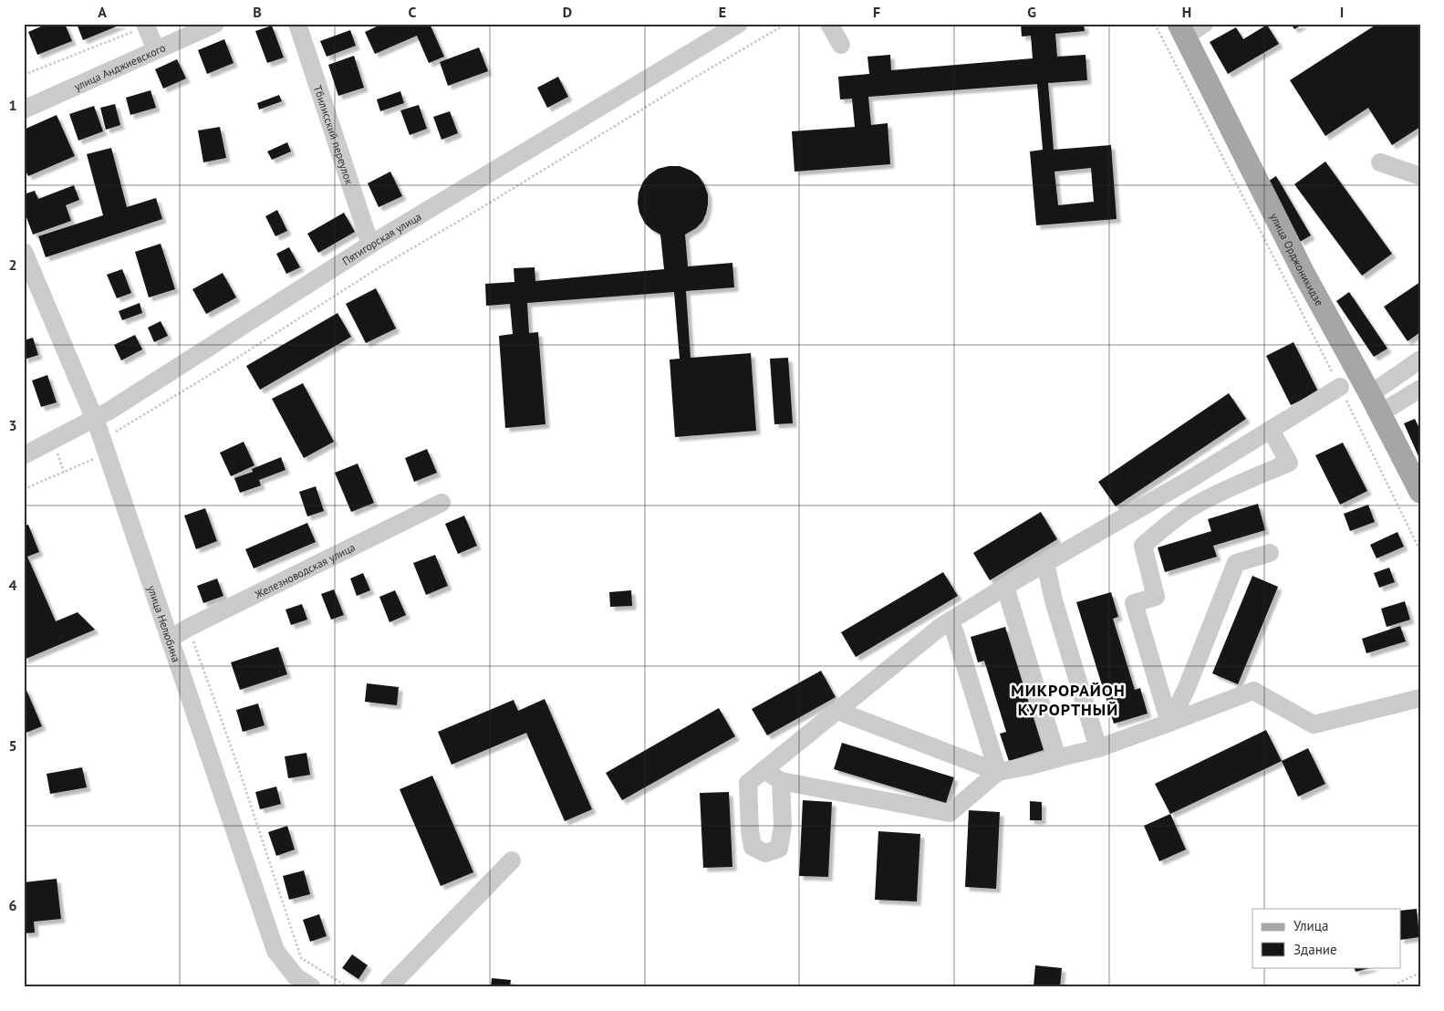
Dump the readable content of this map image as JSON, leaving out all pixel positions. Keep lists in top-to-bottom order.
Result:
{
  "streets": {
    "main road": ["улица Орджоникидзе"],
    "street": [
      "улица Анджиевского",
      "Тбилисский переулок",
      "Пятигорская улица",
      "Железноводская улица",
      "улица Нелюбина"
    ]
  },
  "crossings": [
    ["Тбилисский переулок", "Пятигорская улица"],
    ["Пятигорская улица", "улица Нелюбина"],
    ["Железноводская улица", "улица Нелюбина"]
  ],
  "districts": ["МИКРОРАЙОН КУРОРТНЫЙ"],
  "legend": ["Улица", "Здание"],
  "grid": {
    "columns": [
      "A",
      "B",
      "C",
      "D",
      "E",
      "F",
      "G",
      "H",
      "I"
    ],
    "rows": [
      "1",
      "2",
      "3",
      "4",
      "5",
      "6"
    ]
  }
}
